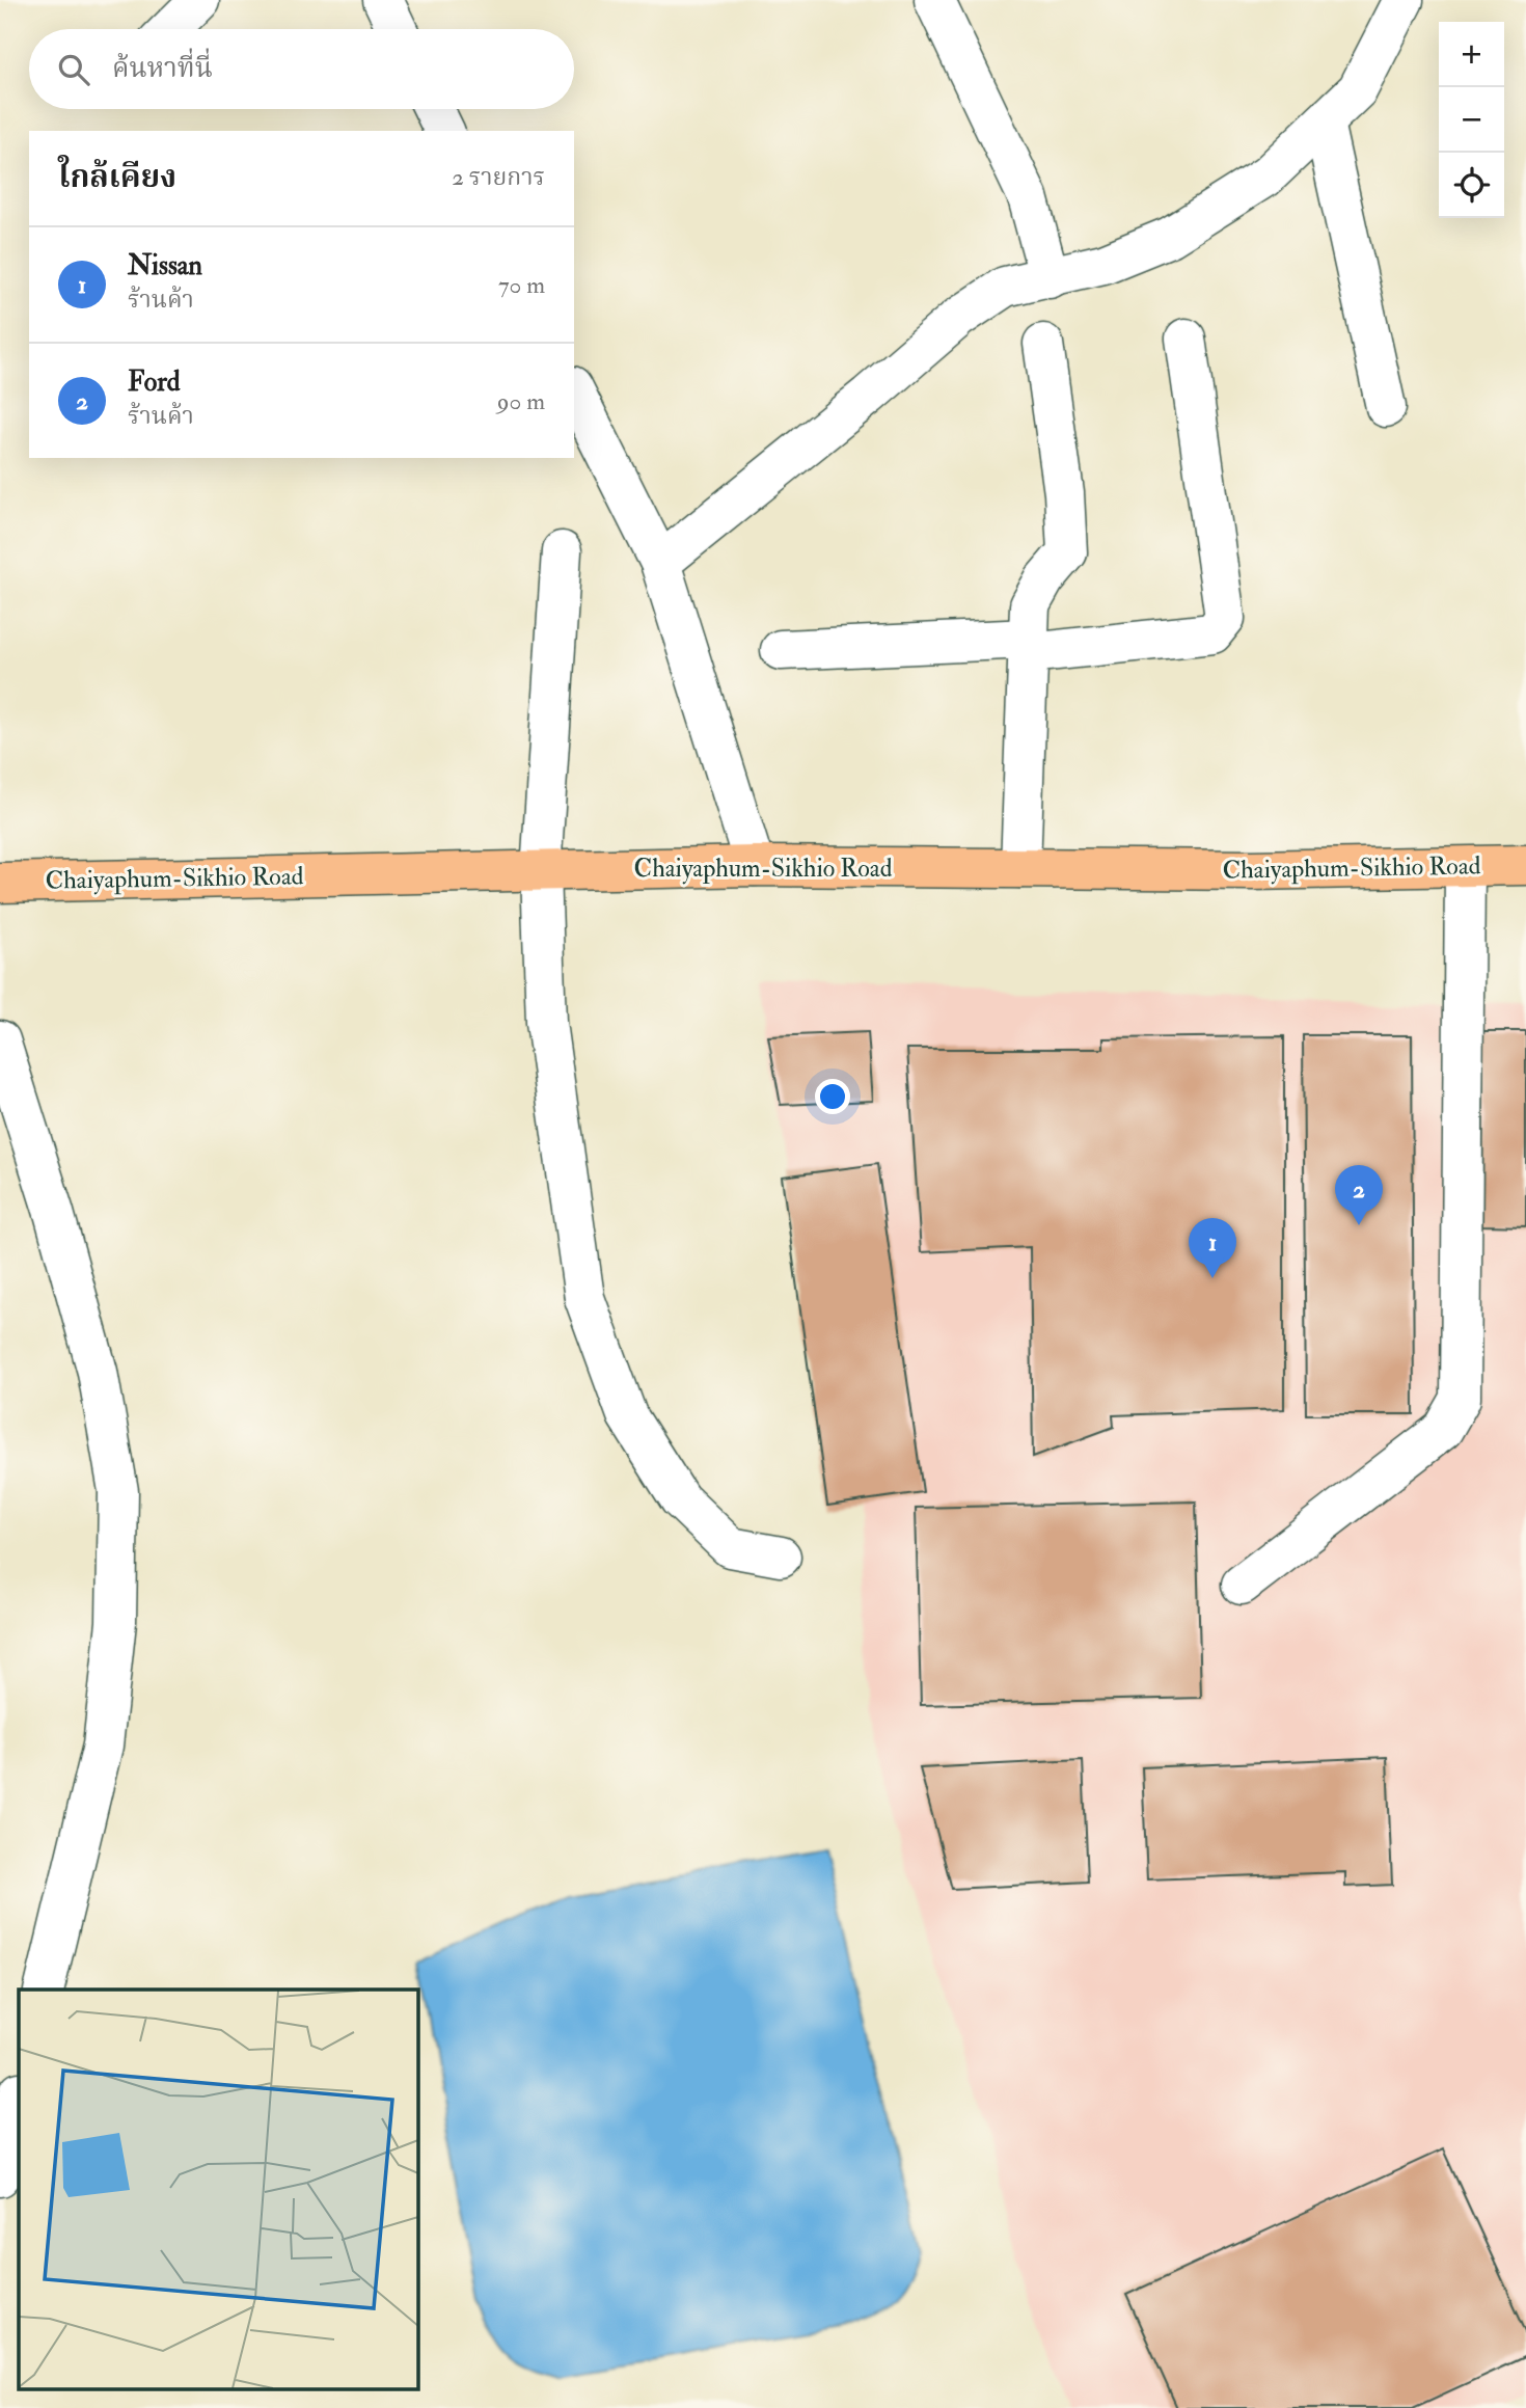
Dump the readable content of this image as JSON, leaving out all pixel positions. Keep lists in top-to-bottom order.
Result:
{
  "streets": {
    "main road": ["Chaiyaphum-Sikhio Road"]
  },
  "page": {
    "map_buttons": ["+", "−"],
    "search": "ค้นหาที่นี่",
    "heading": ["ใกล้เคียง", "2 รายการ"],
    "list": [
      {
        "mark": "1",
        "name": "Nissan",
        "note": "ร้านค้า",
        "value": "70 m"
      },
      {
        "mark": "2",
        "name": "Ford",
        "note": "ร้านค้า",
        "value": "90 m"
      }
    ],
    "pins": ["2", "1"]
  }
}
